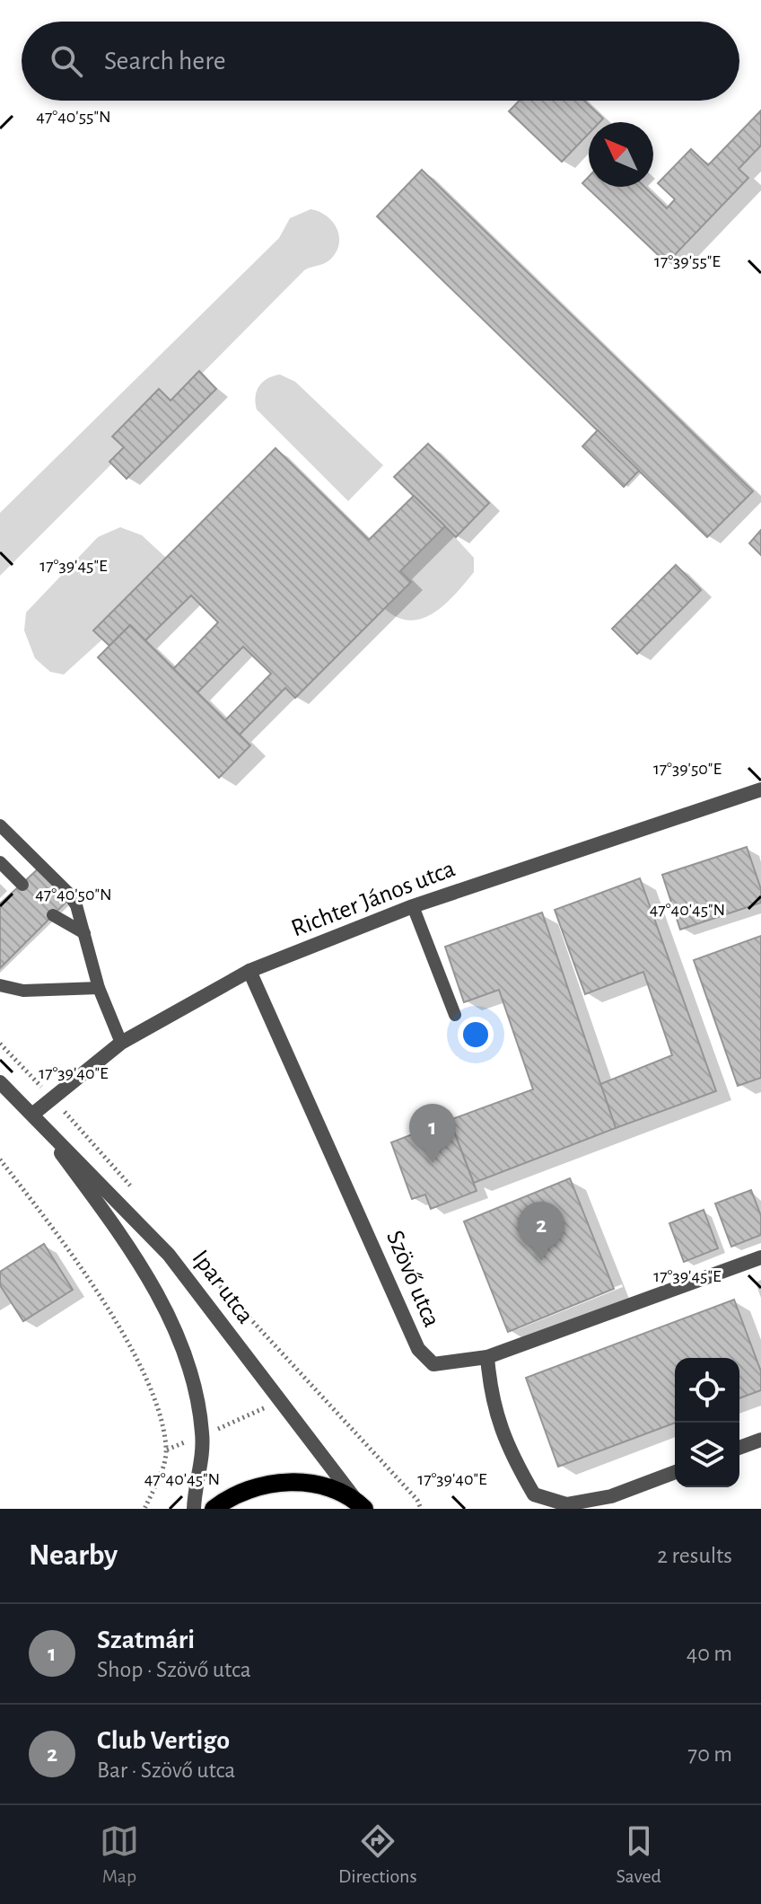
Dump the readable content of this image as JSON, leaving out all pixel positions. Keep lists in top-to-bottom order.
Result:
{
  "streets": {
    "street": ["Richter János utca", "Szövő utca", "Ipar utca"]
  },
  "crossings": [
    ["Richter János utca", "Szövő utca"],
    ["Richter János utca", "Ipar utca"]
  ],
  "north": "top left",
  "page": {
    "search": "Search here",
    "pins": ["1", "2"],
    "heading": ["Nearby", "2 results"],
    "list": [
      {
        "mark": "1",
        "name": "Szatmári",
        "note": "Shop · Szövő utca",
        "value": "40 m"
      },
      {
        "mark": "2",
        "name": "Club Vertigo",
        "note": "Bar · Szövő utca",
        "value": "70 m"
      }
    ],
    "nav": ["Map", "Directions", "Saved"]
  },
  "coordinates": [
    "47°40'55\"N",
    "17°39'55\"E",
    "17°39'45\"E",
    "17°39'50\"E",
    "47°40'50\"N",
    "47°40'45\"N",
    "17°39'40\"E"
  ]
}
